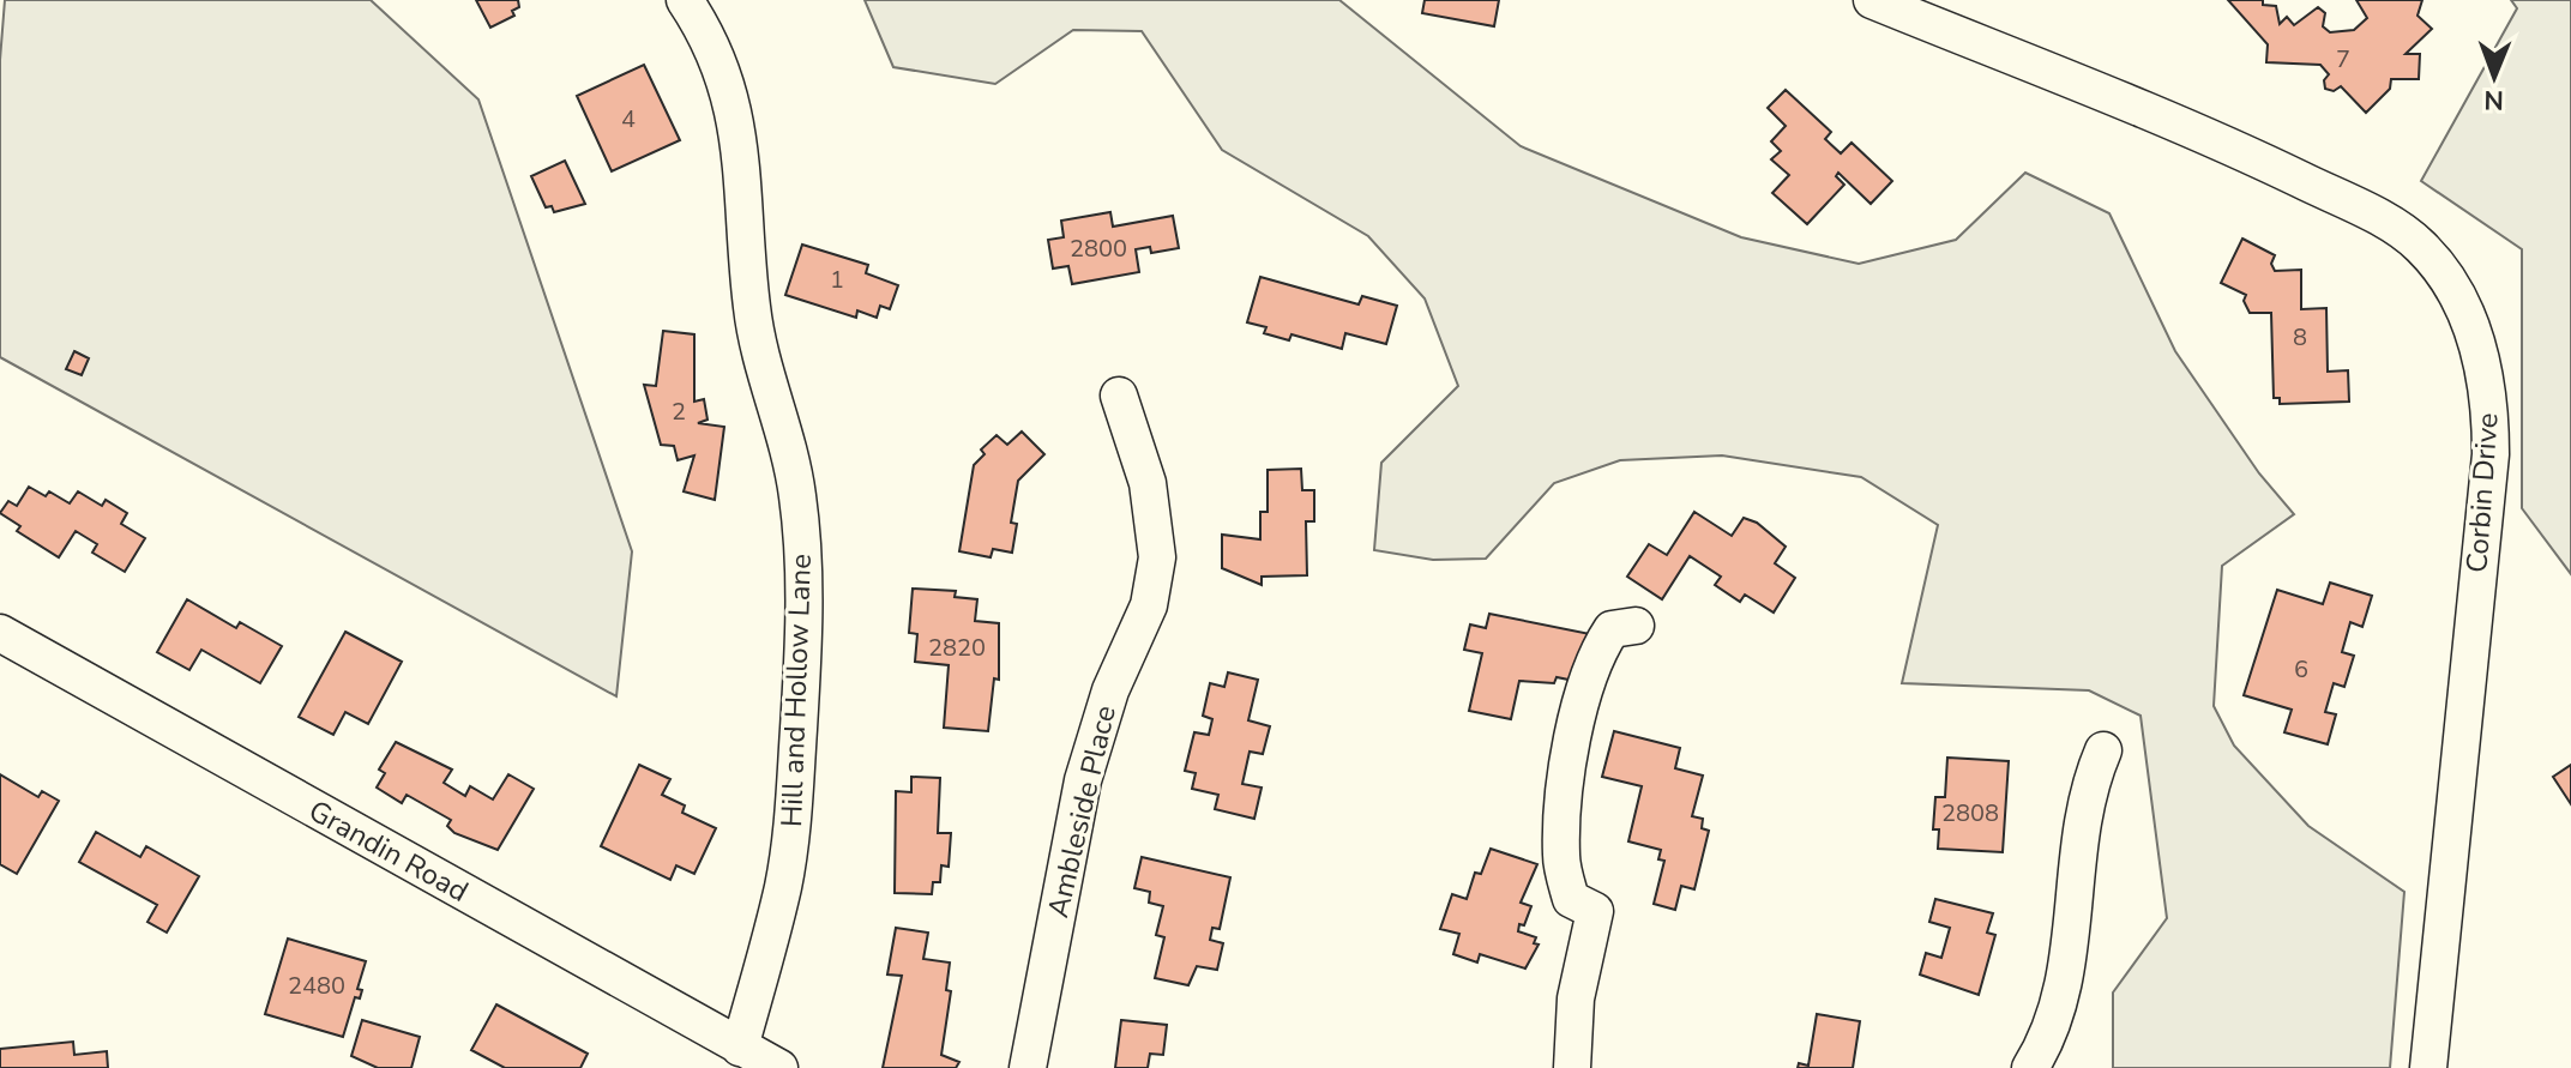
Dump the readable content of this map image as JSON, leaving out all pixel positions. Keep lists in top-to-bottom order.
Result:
{
  "streets": {
    "street": [
      "Corbin Drive",
      "Hill and Hollow Lane",
      "Ambleside Place",
      "Grandin Road"
    ]
  },
  "crossings": [
    ["Hill and Hollow Lane", "Grandin Road"]
  ],
  "house_numbers": [
    "7",
    "4",
    "2800",
    "1",
    "8",
    "2",
    "2820",
    "6",
    "2808",
    "2480"
  ],
  "north": "bottom"
}
